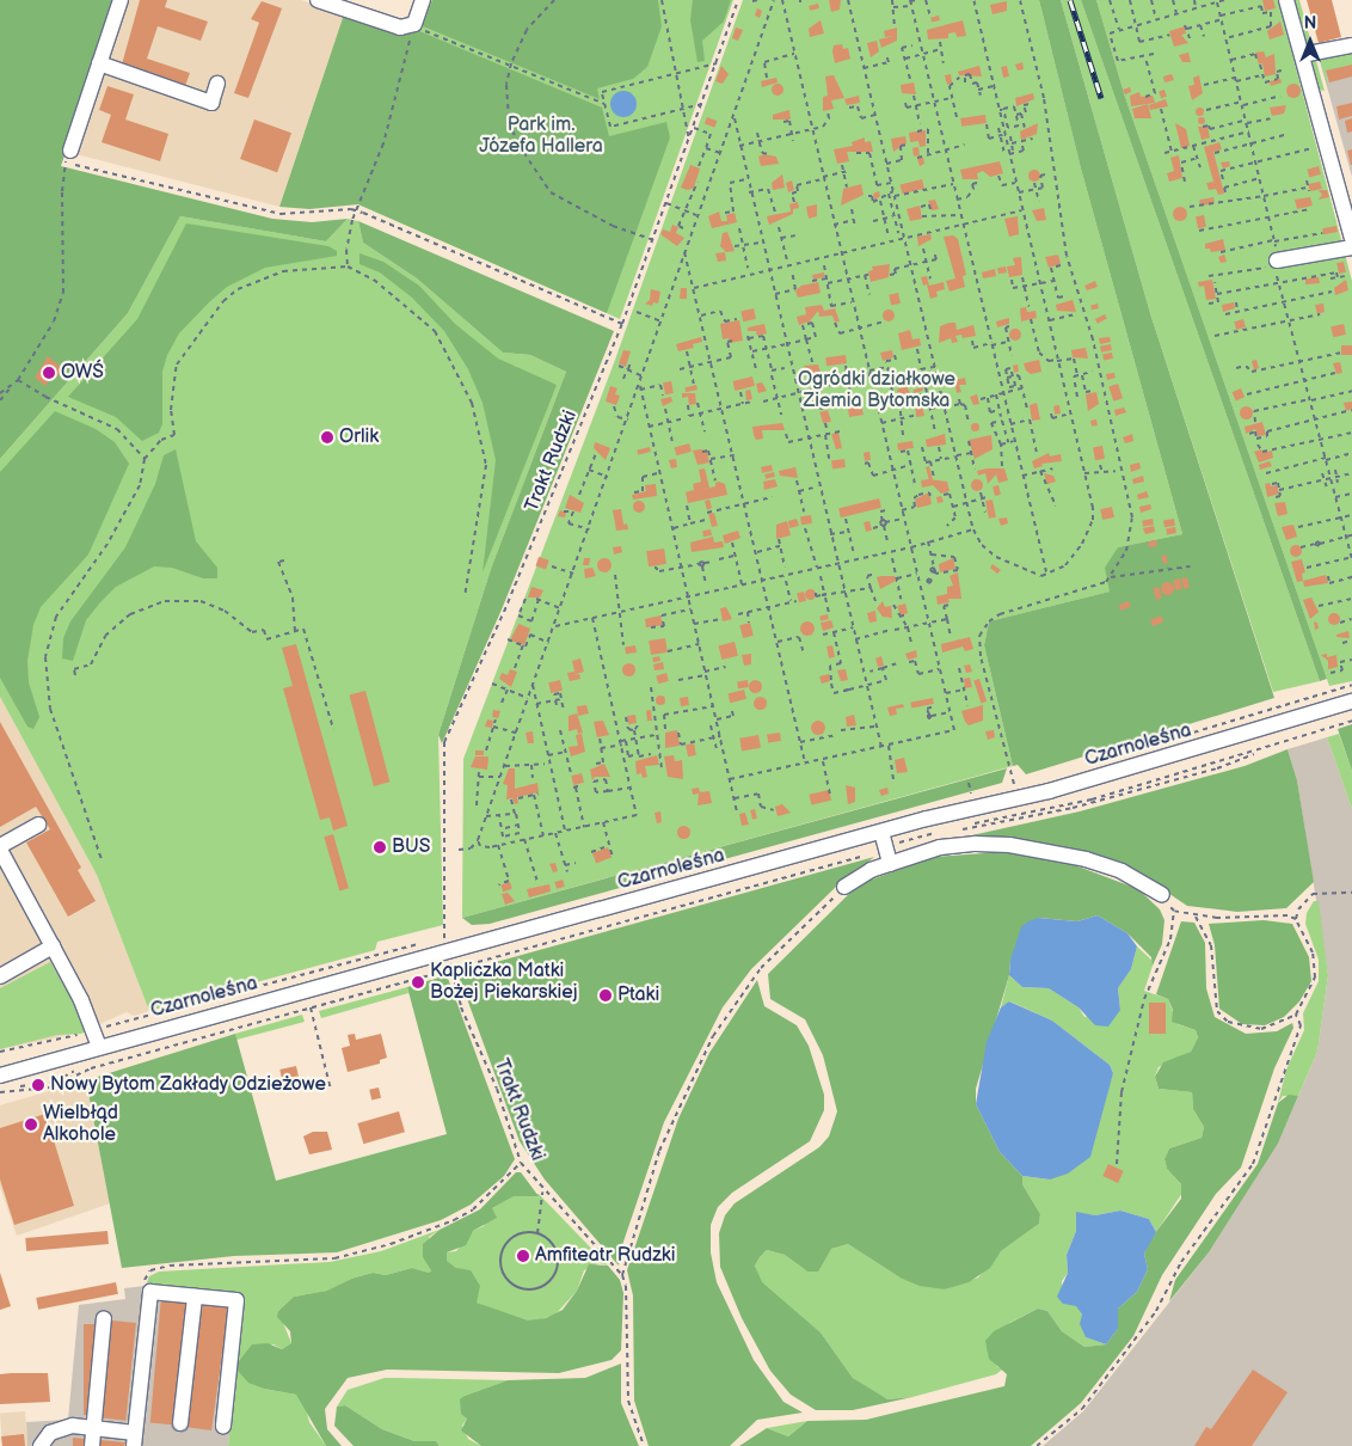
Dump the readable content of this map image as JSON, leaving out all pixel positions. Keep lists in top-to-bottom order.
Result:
{
  "streets": {
    "street": ["Czarnoleśna"],
    "path": ["Trakt Rudzki"]
  },
  "parks": ["Park im. Józefa Hallera", "Ogródki działkowe Ziemia Bytomska"],
  "places": [
    "OWŚ",
    "Orlik",
    "BUS",
    "Kapliczka Matki Bożej Piekarskiej",
    "Ptaki",
    "Nowy Bytom Zakłady Odzieżowe",
    "Wielbłąd Alkohole",
    "Amfiteatr Rudzki"
  ],
  "north": "top"
}
